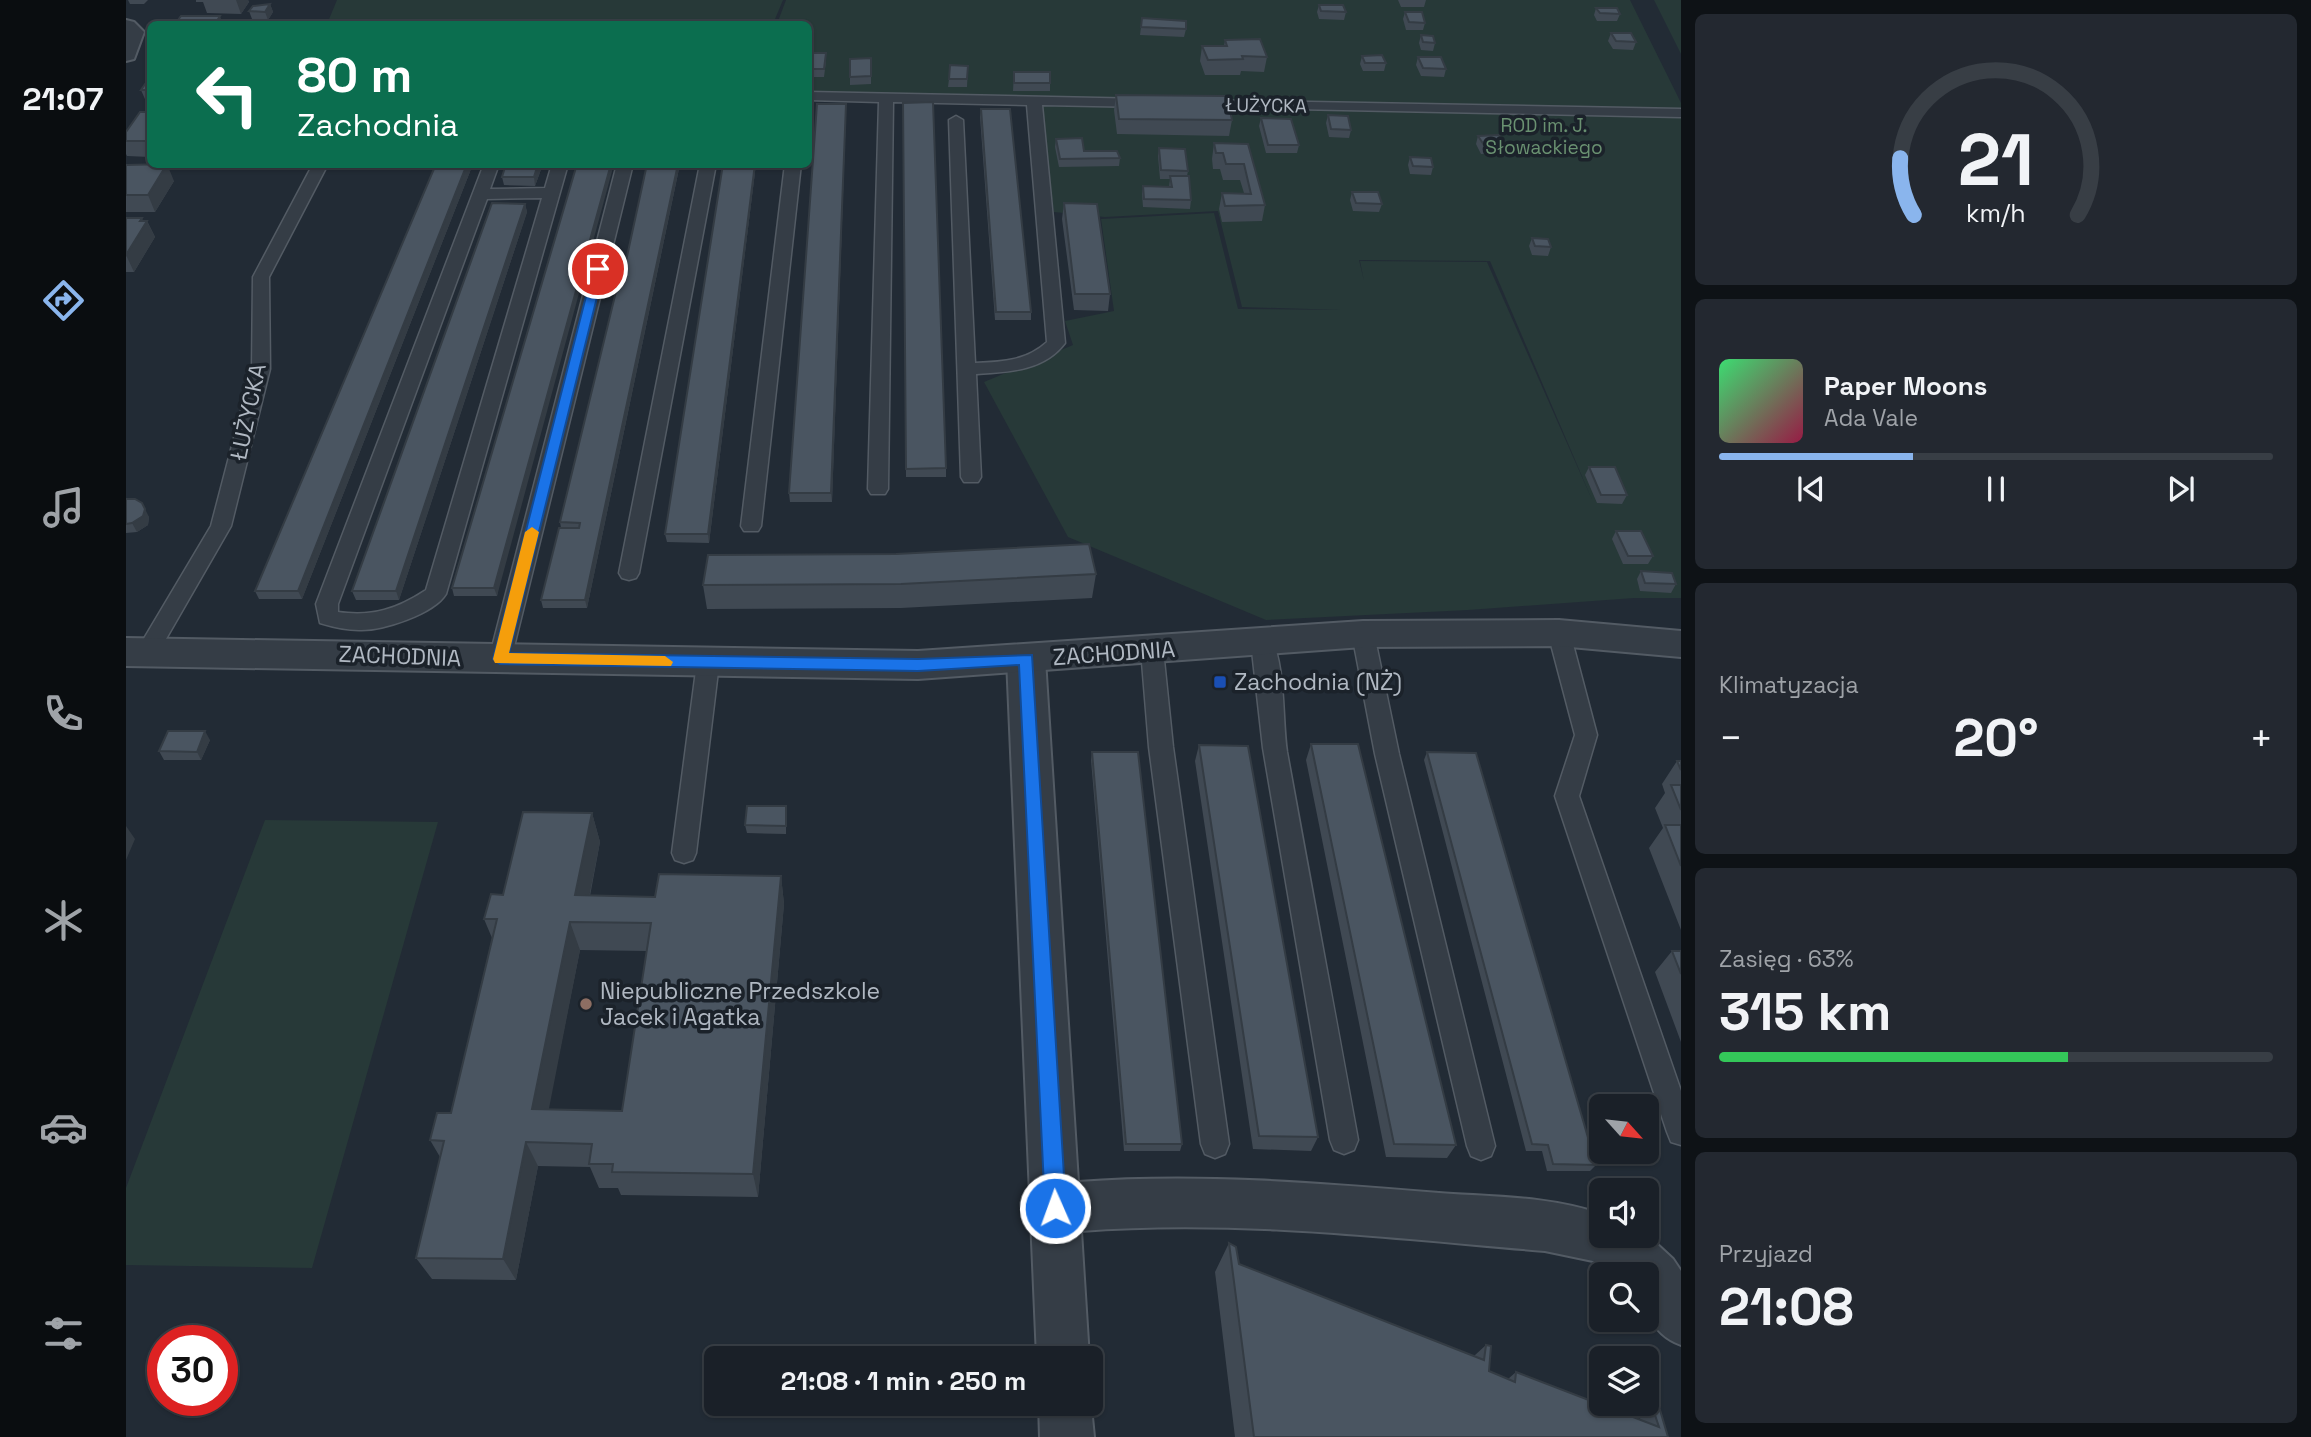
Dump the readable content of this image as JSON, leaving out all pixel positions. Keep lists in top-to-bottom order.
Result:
{
  "streets": {
    "street": ["ZACHODNIA"],
    "lane": ["ŁUŻYCKA"]
  },
  "crossings": [
    ["ŁUŻYCKA", "ZACHODNIA"]
  ],
  "parks": ["ROD im. J. Słowackiego"],
  "places": {
    "transit": ["Zachodnia (NŻ)"],
    "other": ["Niepubliczne Przedszkole Jacek i Agatka"]
  },
  "north": "bottom right",
  "page": {
    "tabs": "21:07",
    "turn": ["80 m", "Zachodnia"],
    "song": ["Paper Moons", "Ada Vale"],
    "tile": [
      "Klimatyzacja",
      ["Zasięg · 63%", "315 km"],
      ["Przyjazd", "21:08"]
    ],
    "heat": ["−", "20°", "+"],
    "limit": "30",
    "trip": "21:08 · 1 min · 250 m",
    "gauge": ["21", "km/h"]
  }
}
